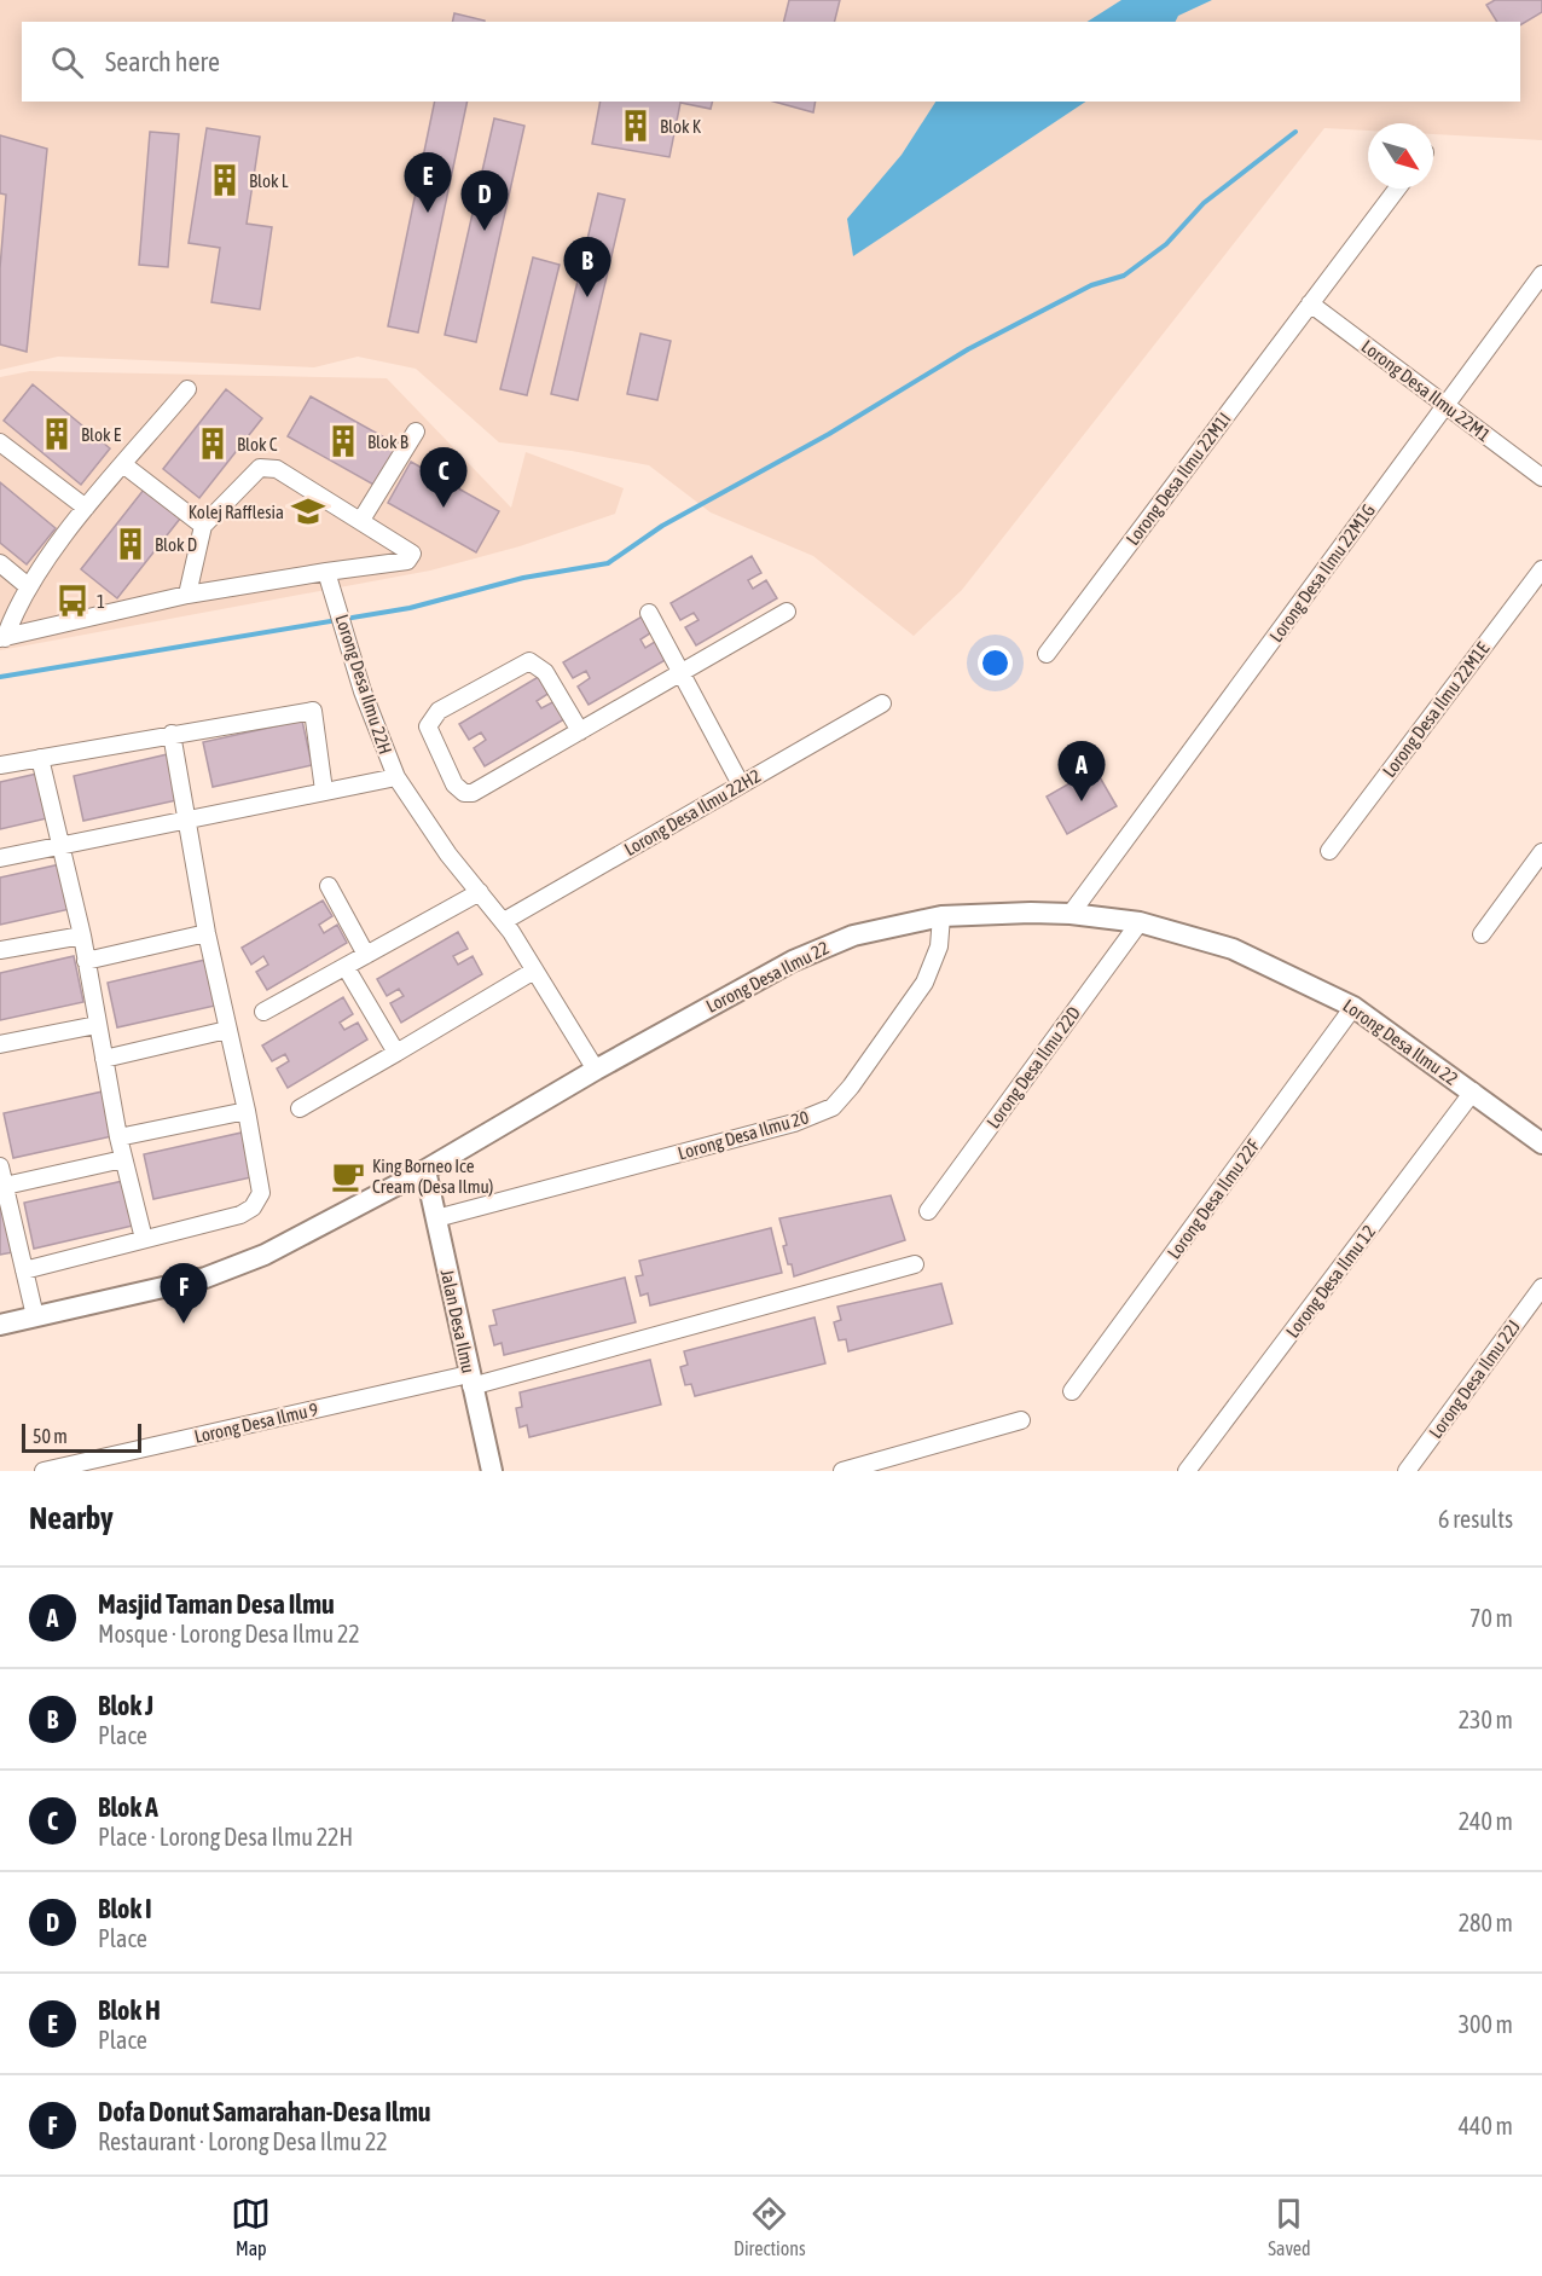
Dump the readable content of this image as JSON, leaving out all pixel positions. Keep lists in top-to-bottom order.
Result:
{
  "streets": {
    "street": [
      "Lorong Desa Ilmu 22M1",
      "Lorong Desa Ilmu 22M1I",
      "Lorong Desa Ilmu 22M1G",
      "Lorong Desa Ilmu 22H",
      "Lorong Desa Ilmu 22M1E",
      "Lorong Desa Ilmu 22H2",
      "Lorong Desa Ilmu 22",
      "Lorong Desa Ilmu 22D",
      "Lorong Desa Ilmu 20",
      "Lorong Desa Ilmu 22F",
      "Lorong Desa Ilmu 12",
      "Jalan Desa Ilmu",
      "Lorong Desa Ilmu 22J",
      "Lorong Desa Ilmu 9"
    ]
  },
  "crossings": [
    ["Lorong Desa Ilmu 22M1", "Lorong Desa Ilmu 22M1I"],
    ["Lorong Desa Ilmu 22M1", "Lorong Desa Ilmu 22M1G"],
    ["Lorong Desa Ilmu 22M1G", "Lorong Desa Ilmu 22"],
    ["Lorong Desa Ilmu 22H", "Lorong Desa Ilmu 22H2"],
    ["Lorong Desa Ilmu 22H", "Lorong Desa Ilmu 22"],
    ["Lorong Desa Ilmu 22", "Lorong Desa Ilmu 22D"],
    ["Lorong Desa Ilmu 22", "Lorong Desa Ilmu 20"],
    ["Lorong Desa Ilmu 22", "Lorong Desa Ilmu 22F"],
    ["Lorong Desa Ilmu 22", "Lorong Desa Ilmu 12"],
    ["Lorong Desa Ilmu 22", "Jalan Desa Ilmu"],
    ["Lorong Desa Ilmu 20", "Jalan Desa Ilmu"],
    ["Jalan Desa Ilmu", "Lorong Desa Ilmu 9"]
  ],
  "places": {
    "building": [
      "Blok K",
      "Blok L",
      "Blok E",
      "Blok B",
      "Blok C",
      "Blok D"
    ],
    "school or university": ["Kolej Rafflesia"],
    "bus stop": ["1"],
    "cafe": ["King Borneo Ice Cream (Desa Ilmu)"]
  },
  "scale_bar": "50 m",
  "north": "bottom right",
  "page": {
    "search": "Search here",
    "pins": [
      "E",
      "D",
      "B",
      "C",
      "A",
      "F"
    ],
    "scale": "50 m",
    "heading": ["Nearby", "6 results"],
    "list": [
      {
        "mark": "A",
        "name": "Masjid Taman Desa Ilmu",
        "note": "Mosque · Lorong Desa Ilmu 22",
        "value": "70 m"
      },
      {
        "mark": "B",
        "name": "Blok J",
        "note": "Place",
        "value": "230 m"
      },
      {
        "mark": "C",
        "name": "Blok A",
        "note": "Place · Lorong Desa Ilmu 22H",
        "value": "240 m"
      },
      {
        "mark": "D",
        "name": "Blok I",
        "note": "Place",
        "value": "280 m"
      },
      {
        "mark": "E",
        "name": "Blok H",
        "note": "Place",
        "value": "300 m"
      },
      {
        "mark": "F",
        "name": "Dofa Donut Samarahan-Desa Ilmu",
        "note": "Restaurant · Lorong Desa Ilmu 22",
        "value": "440 m"
      }
    ],
    "nav": ["Map", "Directions", "Saved"]
  }
}
